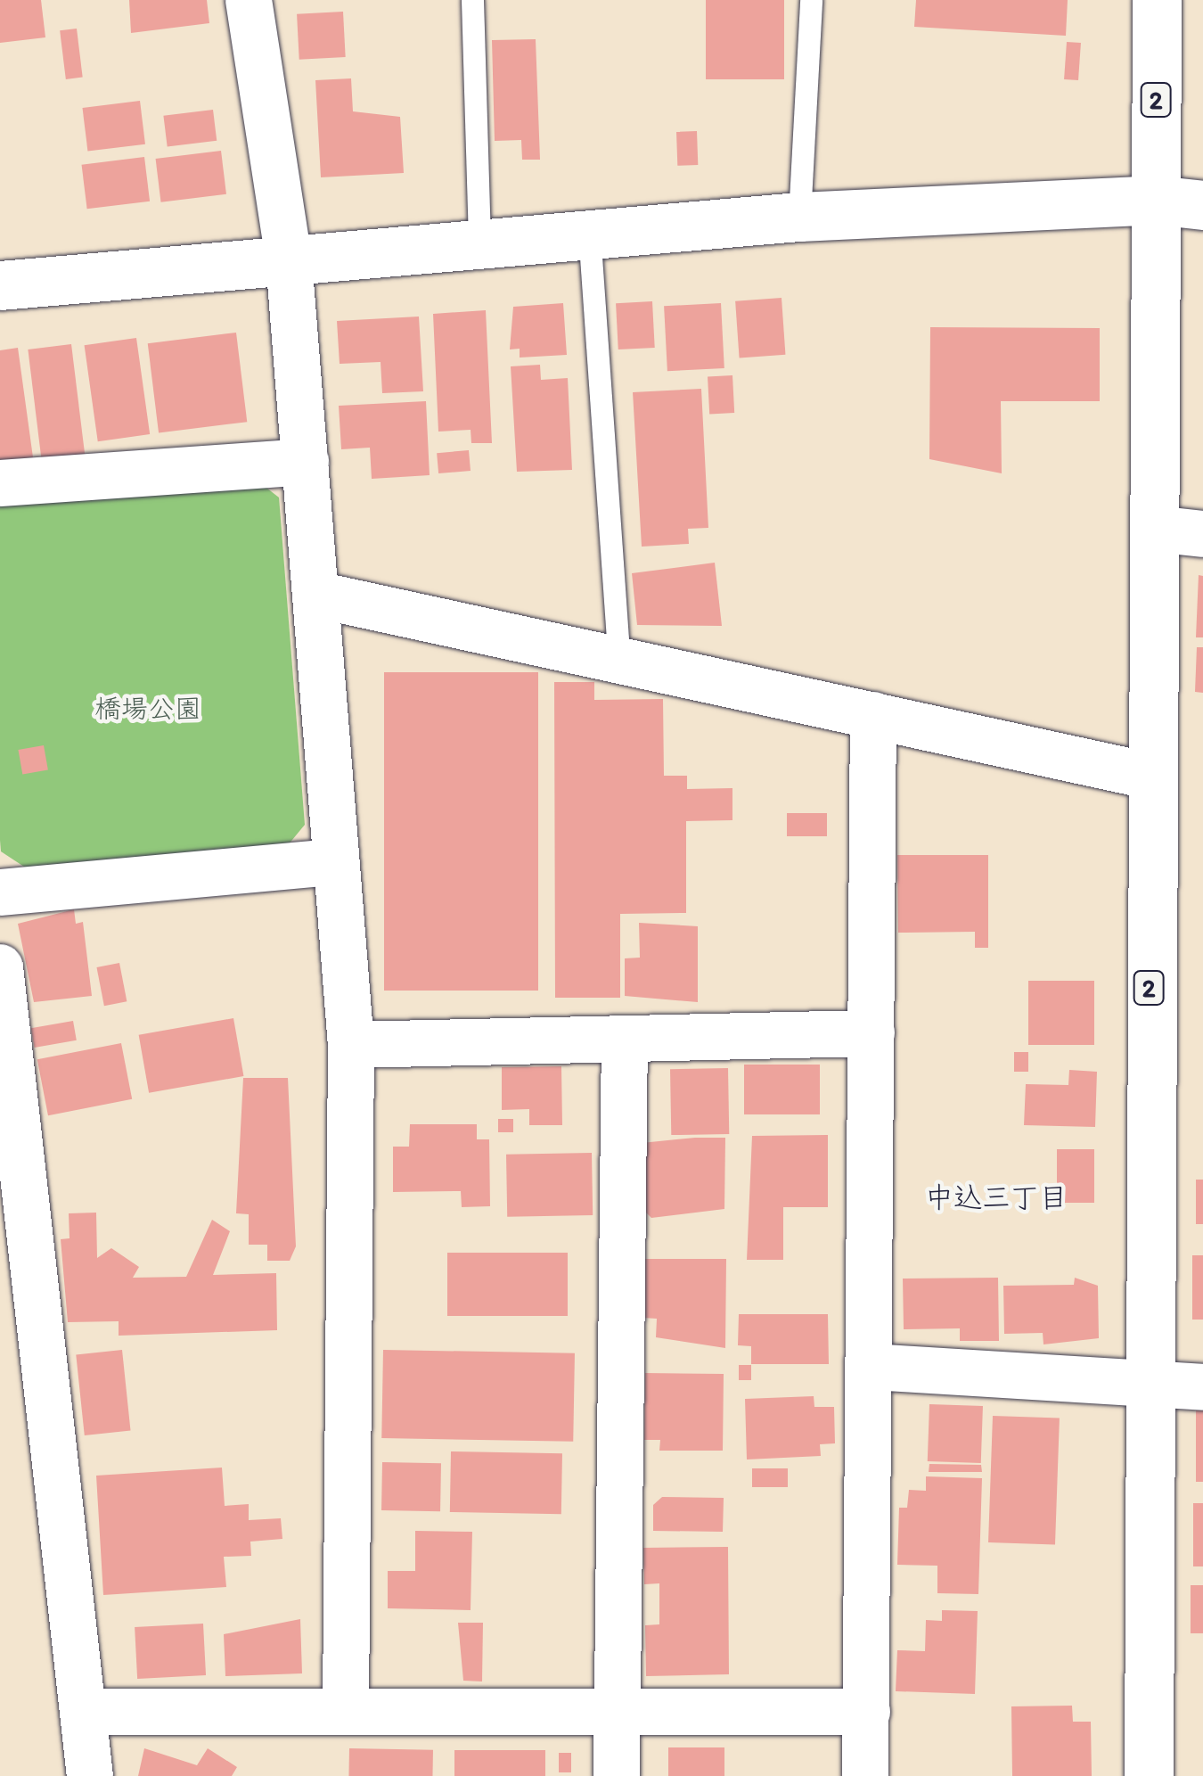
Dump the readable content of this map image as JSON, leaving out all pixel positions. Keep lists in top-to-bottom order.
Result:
{
  "streets": {
    "main road": ["2"]
  },
  "districts": ["中込三丁目"],
  "parks": ["橋場公園"]
}
